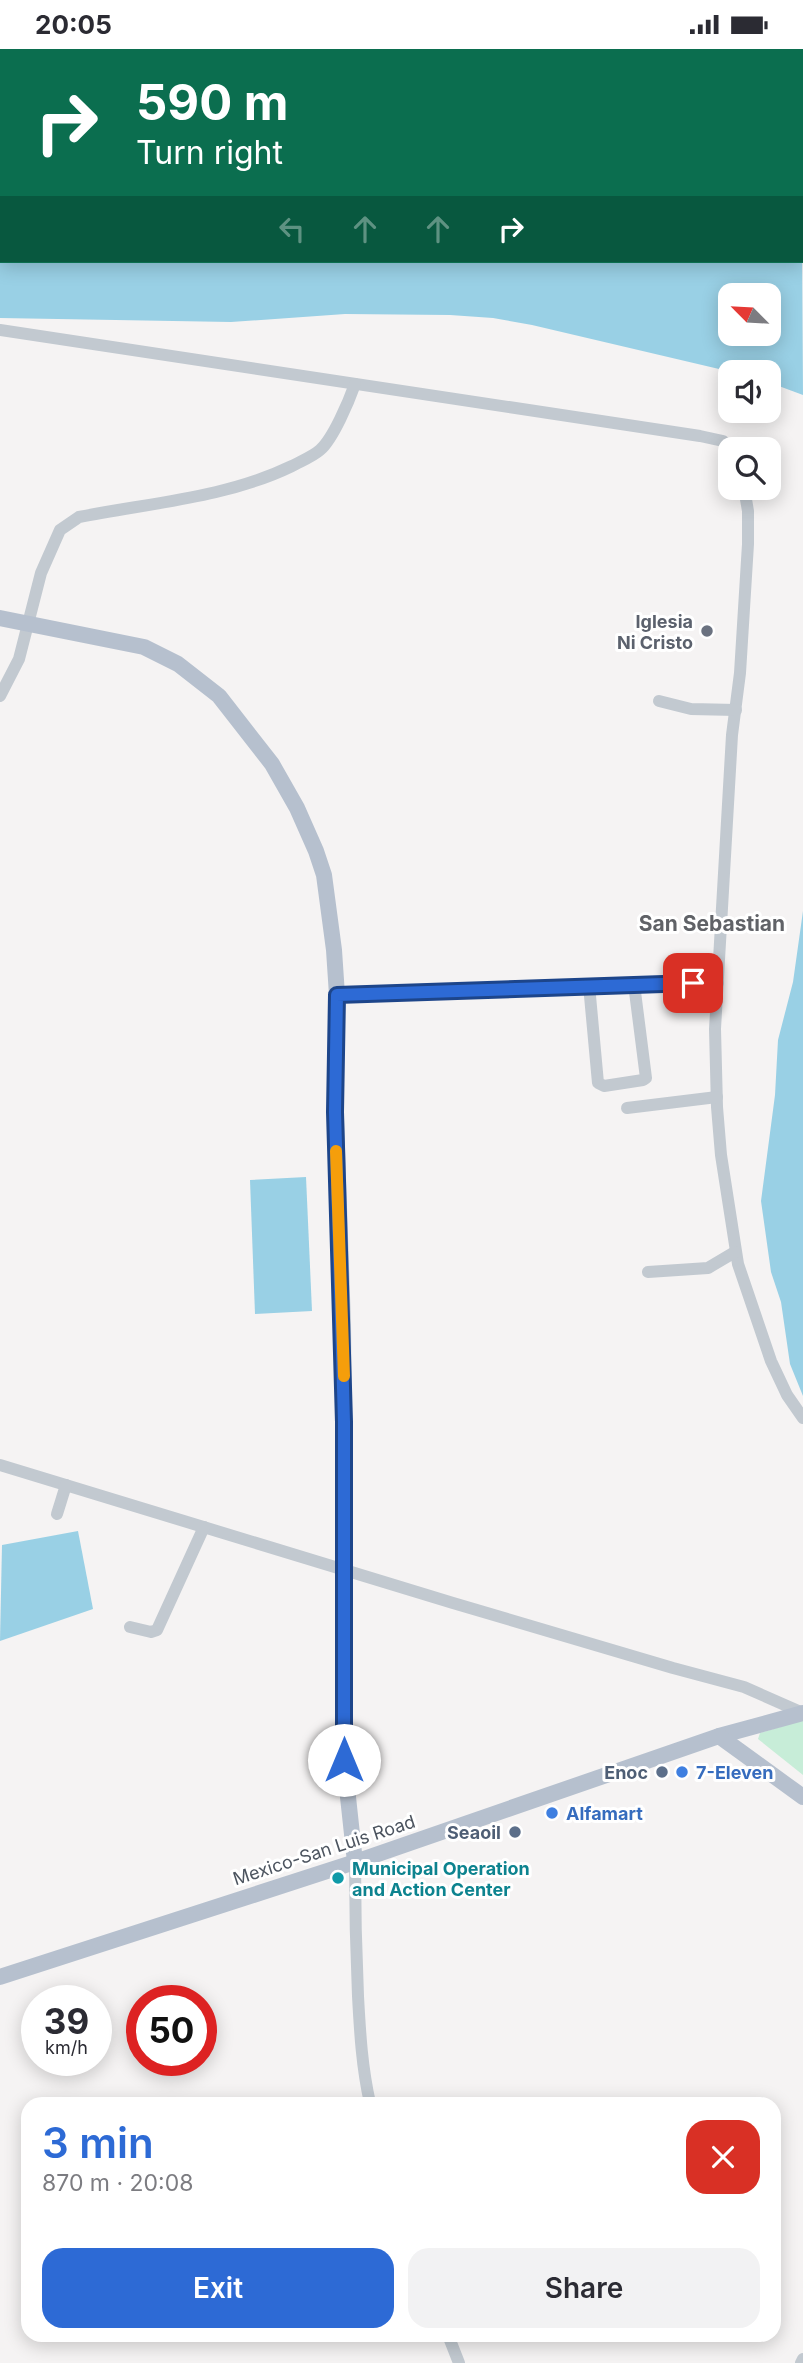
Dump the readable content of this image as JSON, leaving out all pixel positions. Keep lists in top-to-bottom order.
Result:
{
  "streets": {
    "main road": ["Mexico-San Luis Road"]
  },
  "districts": ["San Sebastian"],
  "places": [
    "Iglesia Ni Cristo",
    "Enoc",
    "7-Eleven",
    "Alfamart",
    "Seaoil",
    "Municipal Operation and Action Center"
  ],
  "north": "top left",
  "page": {
    "status": "20:05",
    "turn": ["590 m", "Turn right"],
    "speed": "39 km/h",
    "limit": "50",
    "heading": ["3 min", "870 m · 20:08"],
    "buttons": ["Exit", "Share"]
  }
}
